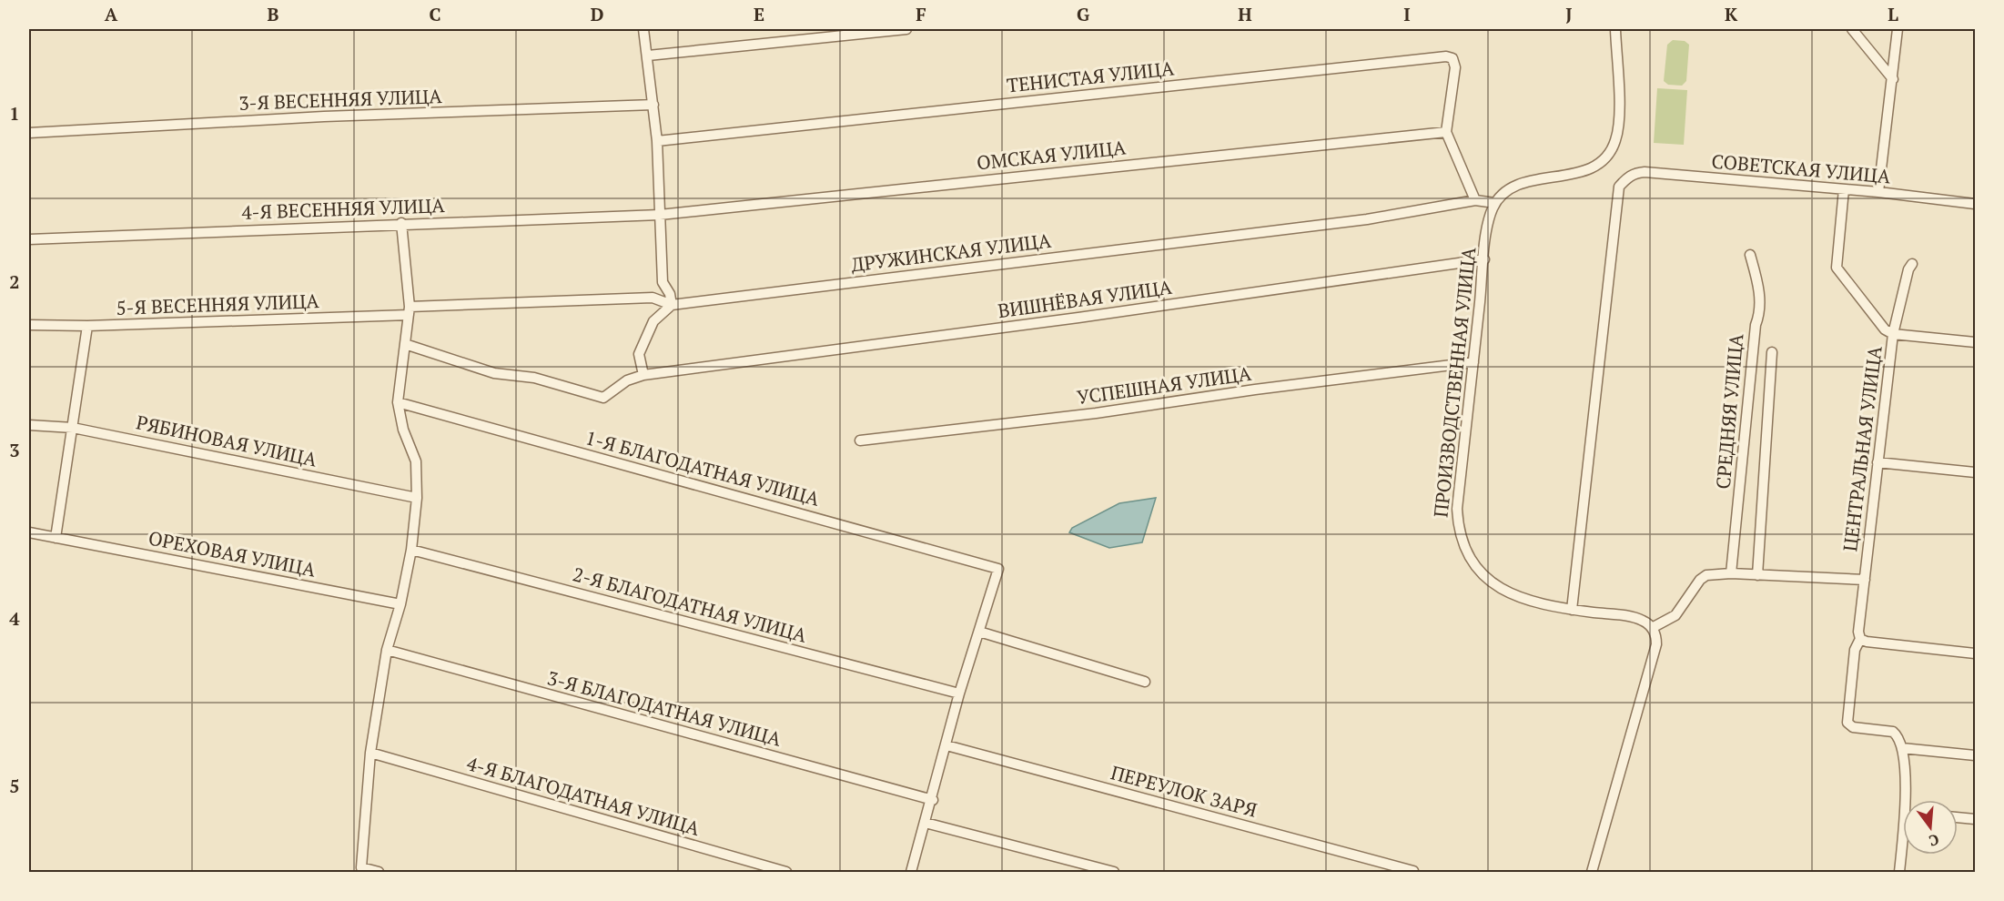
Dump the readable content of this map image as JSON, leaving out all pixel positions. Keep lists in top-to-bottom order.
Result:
{
  "streets": {
    "street": [
      "ТЕНИСТАЯ УЛИЦА",
      "3-Я ВЕСЕННЯЯ УЛИЦА",
      "ОМСКАЯ УЛИЦА",
      "СОВЕТСКАЯ УЛИЦА",
      "4-Я ВЕСЕННЯЯ УЛИЦА",
      "ДРУЖИНСКАЯ УЛИЦА",
      "ВИШНЁВАЯ УЛИЦА",
      "5-Я ВЕСЕННЯЯ УЛИЦА",
      "ПРОИЗВОДСТВЕННАЯ УЛИЦА",
      "УСПЕШНАЯ УЛИЦА",
      "СРЕДНЯЯ УЛИЦА",
      "РЯБИНОВАЯ УЛИЦА",
      "ЦЕНТРАЛЬНАЯ УЛИЦА",
      "1-Я БЛАГОДАТНАЯ УЛИЦА",
      "ОРЕХОВАЯ УЛИЦА",
      "2-Я БЛАГОДАТНАЯ УЛИЦА",
      "3-Я БЛАГОДАТНАЯ УЛИЦА",
      "ПЕРЕУЛОК ЗАРЯ",
      "4-Я БЛАГОДАТНАЯ УЛИЦА"
    ]
  },
  "crossings": [
    ["ТЕНИСТАЯ УЛИЦА", "ОМСКАЯ УЛИЦА"],
    ["ОМСКАЯ УЛИЦА", "4-Я ВЕСЕННЯЯ УЛИЦА"],
    ["СОВЕТСКАЯ УЛИЦА", "ПРОИЗВОДСТВЕННАЯ УЛИЦА"],
    ["ДРУЖИНСКАЯ УЛИЦА", "5-Я ВЕСЕННЯЯ УЛИЦА"],
    ["ДРУЖИНСКАЯ УЛИЦА", "ПРОИЗВОДСТВЕННАЯ УЛИЦА"],
    ["ВИШНЁВАЯ УЛИЦА", "ПРОИЗВОДСТВЕННАЯ УЛИЦА"],
    ["ПРОИЗВОДСТВЕННАЯ УЛИЦА", "УСПЕШНАЯ УЛИЦА"]
  ],
  "north": "bottom",
  "grid": {
    "columns": [
      "A",
      "B",
      "C",
      "D",
      "E",
      "F",
      "G",
      "H",
      "I",
      "J",
      "K",
      "L"
    ],
    "rows": [
      "1",
      "2",
      "3",
      "4",
      "5"
    ]
  }
}
